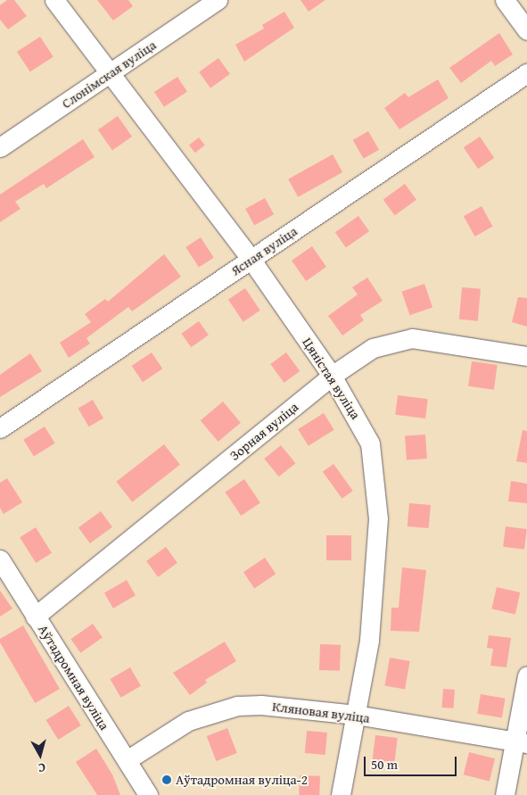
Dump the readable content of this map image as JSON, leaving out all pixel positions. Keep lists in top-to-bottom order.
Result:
{
  "streets": {
    "street": [
      "Слонімская вуліца",
      "Ясная вуліца",
      "Цяністая вуліца",
      "Зорная вуліца",
      "Аўтадромная вуліца",
      "Кляновая вуліца"
    ]
  },
  "crossings": [
    ["Слонімская вуліца", "Цяністая вуліца"],
    ["Ясная вуліца", "Цяністая вуліца"],
    ["Цяністая вуліца", "Зорная вуліца"],
    ["Цяністая вуліца", "Кляновая вуліца"],
    ["Зорная вуліца", "Аўтадромная вуліца"],
    ["Аўтадромная вуліца", "Кляновая вуліца"]
  ],
  "places": ["Аўтадромная вуліца-2"],
  "scale_bar": "50 m",
  "north": "bottom"
}
